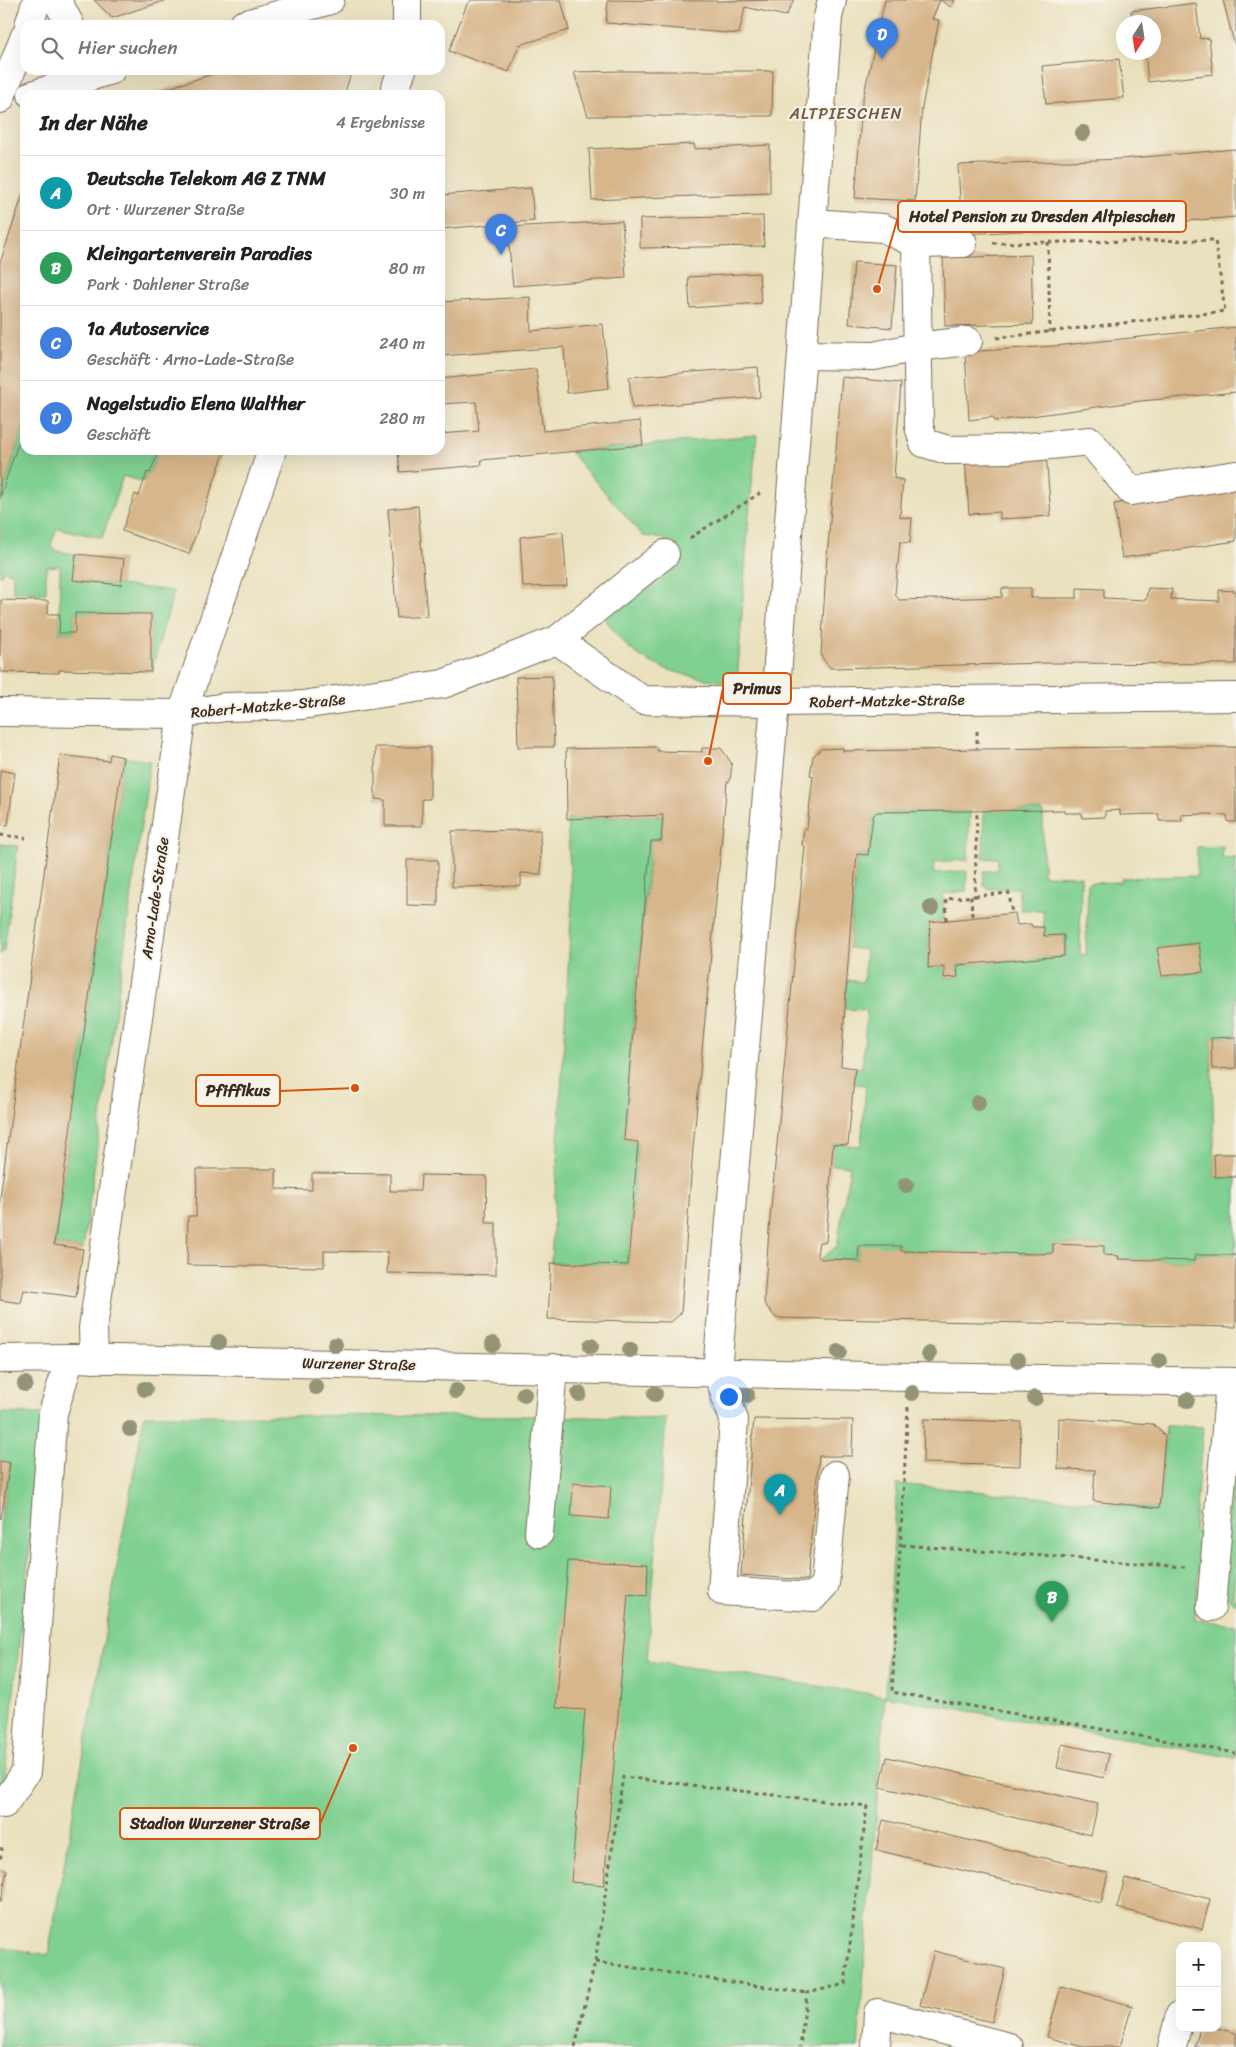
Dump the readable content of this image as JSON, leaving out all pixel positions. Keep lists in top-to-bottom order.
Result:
{
  "streets": {
    "street": ["Robert-Matzke-Straße", "Arno-Lade-Straße", "Wurzener Straße"]
  },
  "crossings": [
    ["Robert-Matzke-Straße", "Arno-Lade-Straße"],
    ["Arno-Lade-Straße", "Wurzener Straße"]
  ],
  "districts": ["ALTPIESCHEN"],
  "places": [
    "Hotel Pension zu Dresden Altpieschen",
    "Primus",
    "Pfiffikus",
    "Stadion Wurzener Straße"
  ],
  "north": "bottom",
  "page": {
    "pins": [
      "D",
      "C",
      "A",
      "B"
    ],
    "search": "Hier suchen",
    "heading": ["In der Nähe", "4 Ergebnisse"],
    "list": [
      {
        "mark": "A",
        "name": "Deutsche Telekom AG Z TNM",
        "note": "Ort · Wurzener Straße",
        "value": "30 m"
      },
      {
        "mark": "B",
        "name": "Kleingartenverein Paradies",
        "note": "Park · Dahlener Straße",
        "value": "80 m"
      },
      {
        "mark": "C",
        "name": "1a Autoservice",
        "note": "Geschäft · Arno-Lade-Straße",
        "value": "240 m"
      },
      {
        "mark": "D",
        "name": "Nagelstudio Elena Walther",
        "note": "Geschäft",
        "value": "280 m"
      }
    ],
    "map_buttons": ["+", "−"]
  }
}
